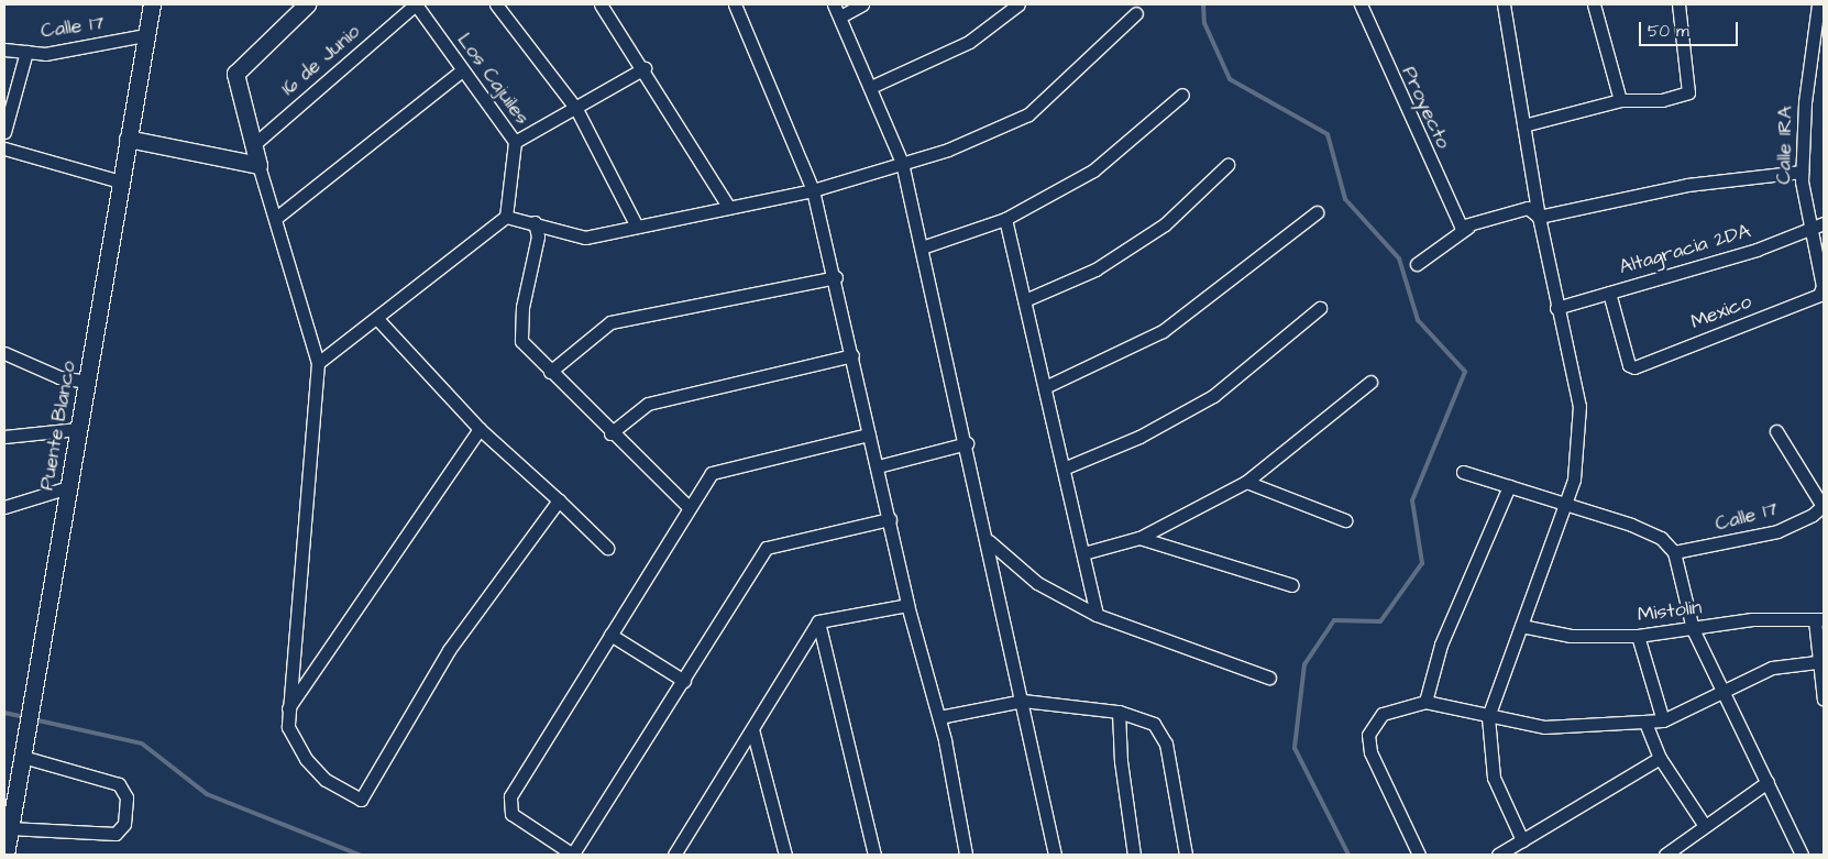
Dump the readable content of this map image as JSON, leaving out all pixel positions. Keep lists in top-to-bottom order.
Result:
{
  "streets": {
    "street": [
      "Calle 17",
      "16 de Junio",
      "Los Cajuiles",
      "Proyecto",
      "Calle 1RA",
      "Altagracia 2DA",
      "Mexico",
      "Puente Blanco",
      "Mistolin"
    ]
  },
  "crossings": [
    ["Calle 17", "Puente Blanco"],
    ["16 de Junio", "Los Cajuiles"],
    ["Calle 1RA", "Altagracia 2DA"],
    ["Calle 1RA", "Mexico"],
    ["Altagracia 2DA", "Mexico"]
  ],
  "scale_bar": "50 m"
}
